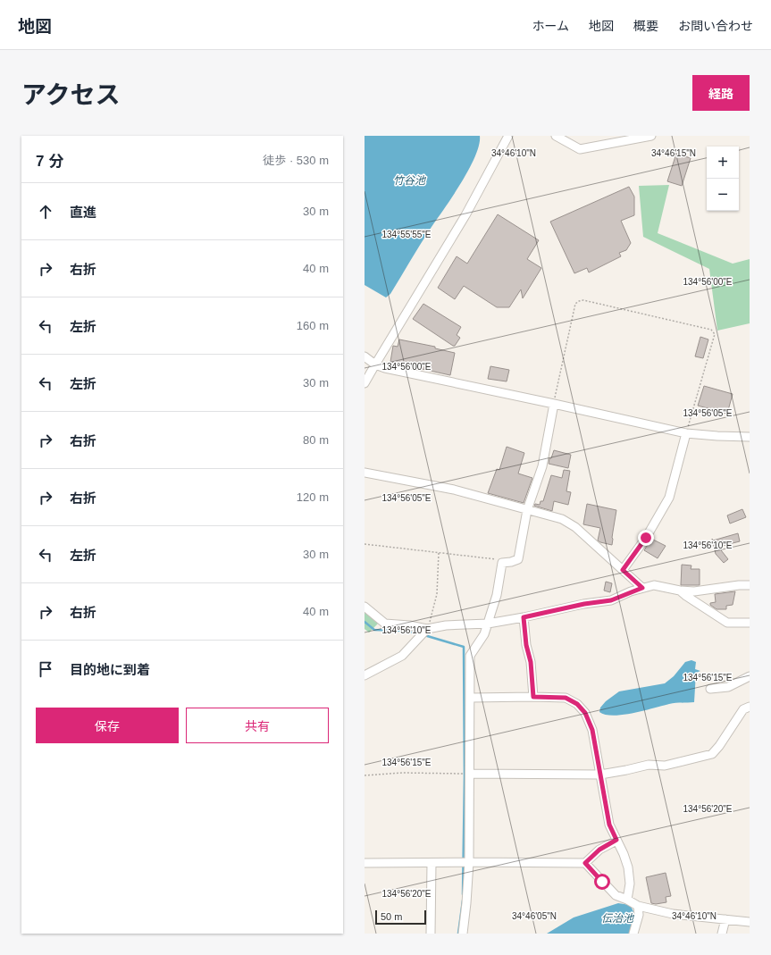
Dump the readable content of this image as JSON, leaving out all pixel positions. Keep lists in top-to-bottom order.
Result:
{
  "water": ["竹谷池", "伝治池"],
  "scale_bar": "50 m",
  "page": {
    "header": "地図",
    "nav": [
      "ホーム",
      "地図",
      "概要",
      "お問い合わせ"
    ],
    "title": "アクセス",
    "buttons": [
      "経路",
      ["保存", "共有"]
    ],
    "heading": ["7 分", "徒歩 · 530 m"],
    "map_buttons": ["+", "−"],
    "list": [
      ["直進", "30 m"],
      ["右折", "40 m"],
      ["左折", "160 m"],
      ["左折", "30 m"],
      ["右折", "80 m"],
      ["右折", "120 m"],
      ["左折", "30 m"],
      ["右折", "40 m"],
      "目的地に到着"
    ],
    "scale": "50 m"
  },
  "coordinates": [
    "34°46'10\"N",
    "34°46'15\"N",
    "134°55'55\"E",
    "134°56'00\"E",
    "134°56'05\"E",
    "134°56'10\"E",
    "134°56'15\"E",
    "134°56'20\"E",
    "34°46'05\"N"
  ]
}
